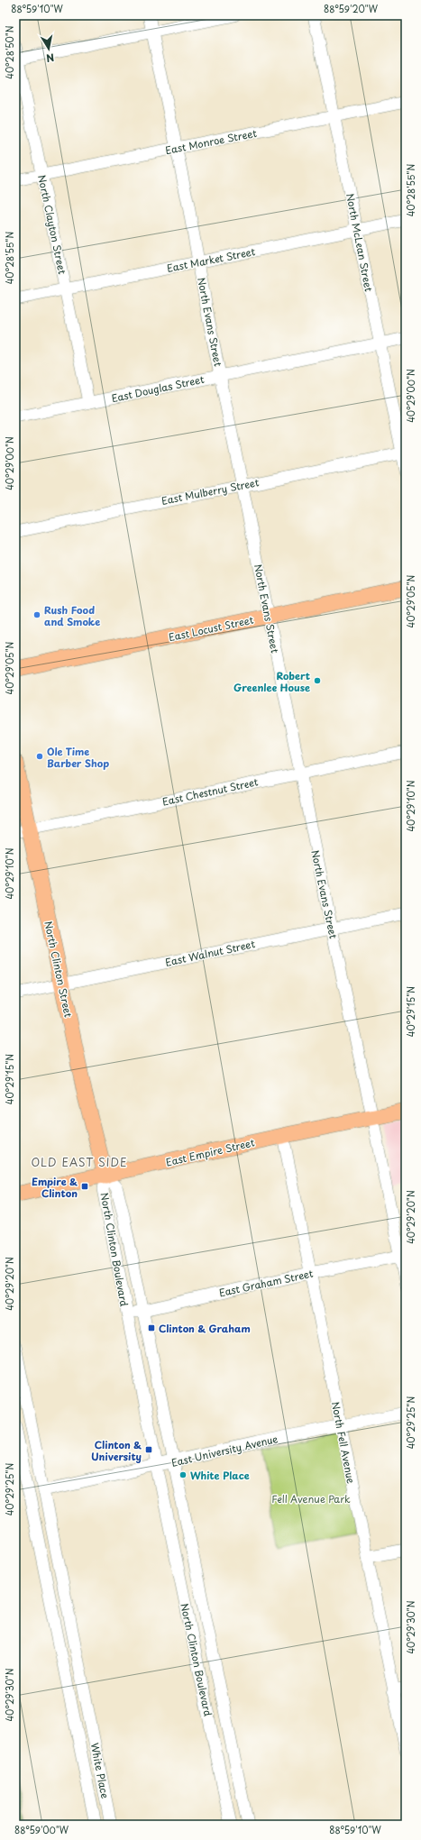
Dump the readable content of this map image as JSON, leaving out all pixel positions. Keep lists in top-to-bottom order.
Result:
{
  "streets": {
    "main road": ["East Locust Street", "North Clinton Street", "East Empire Street"],
    "street": [
      "East Monroe Street",
      "North Clayton Street",
      "North McLean Street",
      "East Market Street",
      "North Evans Street",
      "East Douglas Street",
      "East Mulberry Street",
      "East Chestnut Street",
      "East Walnut Street",
      "North Clinton Boulevard",
      "East Graham Street",
      "North Fell Avenue",
      "East University Avenue",
      "White Place"
    ]
  },
  "crossings": [
    ["East Monroe Street", "North Clayton Street"],
    ["East Monroe Street", "North McLean Street"],
    ["East Monroe Street", "North Evans Street"],
    ["North Clayton Street", "East Market Street"],
    ["North Clayton Street", "East Douglas Street"],
    ["North McLean Street", "East Market Street"],
    ["North McLean Street", "East Douglas Street"],
    ["North McLean Street", "East Mulberry Street"],
    ["East Market Street", "North Evans Street"],
    ["North Evans Street", "East Douglas Street"],
    ["North Evans Street", "East Mulberry Street"],
    ["North Evans Street", "East Locust Street"],
    ["North Evans Street", "East Chestnut Street"],
    ["North Evans Street", "East Walnut Street"],
    ["North Evans Street", "East Empire Street"],
    ["North Evans Street", "East Graham Street"],
    ["East Chestnut Street", "North Clinton Street"],
    ["East Walnut Street", "North Clinton Street"],
    ["North Clinton Street", "East Empire Street"],
    ["North Clinton Street", "North Clinton Boulevard"],
    ["East Empire Street", "North Clinton Boulevard"],
    ["East Empire Street", "North Fell Avenue"],
    ["North Clinton Boulevard", "East Graham Street"],
    ["North Clinton Boulevard", "East University Avenue"],
    ["East Graham Street", "North Fell Avenue"],
    ["North Fell Avenue", "East University Avenue"],
    ["East University Avenue", "White Place"]
  ],
  "districts": ["OLD EAST SIDE"],
  "parks": ["Fell Avenue Park"],
  "places": {
    "other": [
      "Rush Food and Smoke",
      "Robert Greenlee House",
      "Ole Time Barber Shop",
      "White Place"
    ],
    "transit": ["Empire & Clinton", "Clinton & Graham", "Clinton & University"]
  },
  "north": "bottom",
  "coordinates": [
    "88°59'10\"W",
    "88°59'20\"W",
    "40°28'50\"N",
    "40°28'55\"N",
    "40°29'00\"N",
    "40°29'05\"N",
    "40°29'10\"N",
    "40°29'15\"N",
    "40°29'20\"N",
    "40°29'25\"N",
    "40°29'30\"N",
    "88°59'00\"W"
  ]
}
